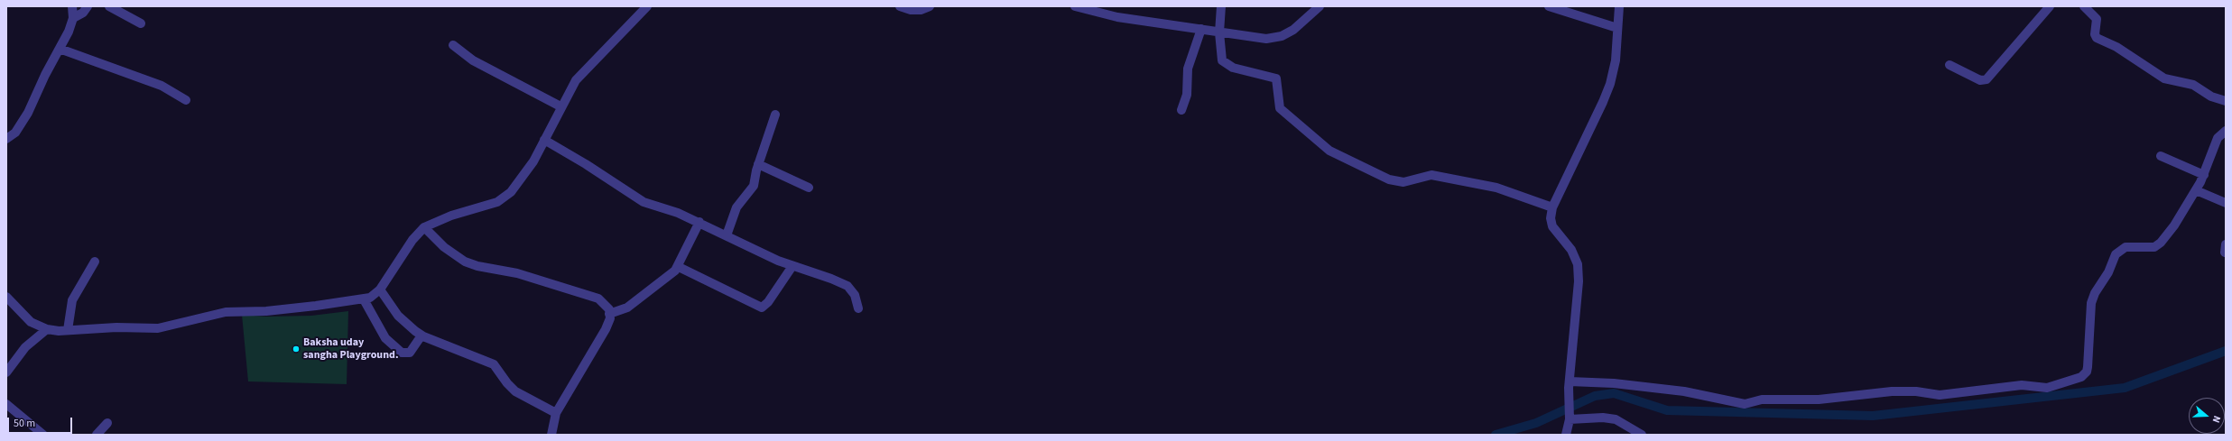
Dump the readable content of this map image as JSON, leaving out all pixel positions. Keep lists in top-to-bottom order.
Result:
{
  "places": ["Baksha uday sangha Playground."],
  "scale_bar": "50 m",
  "north": "right"
}
